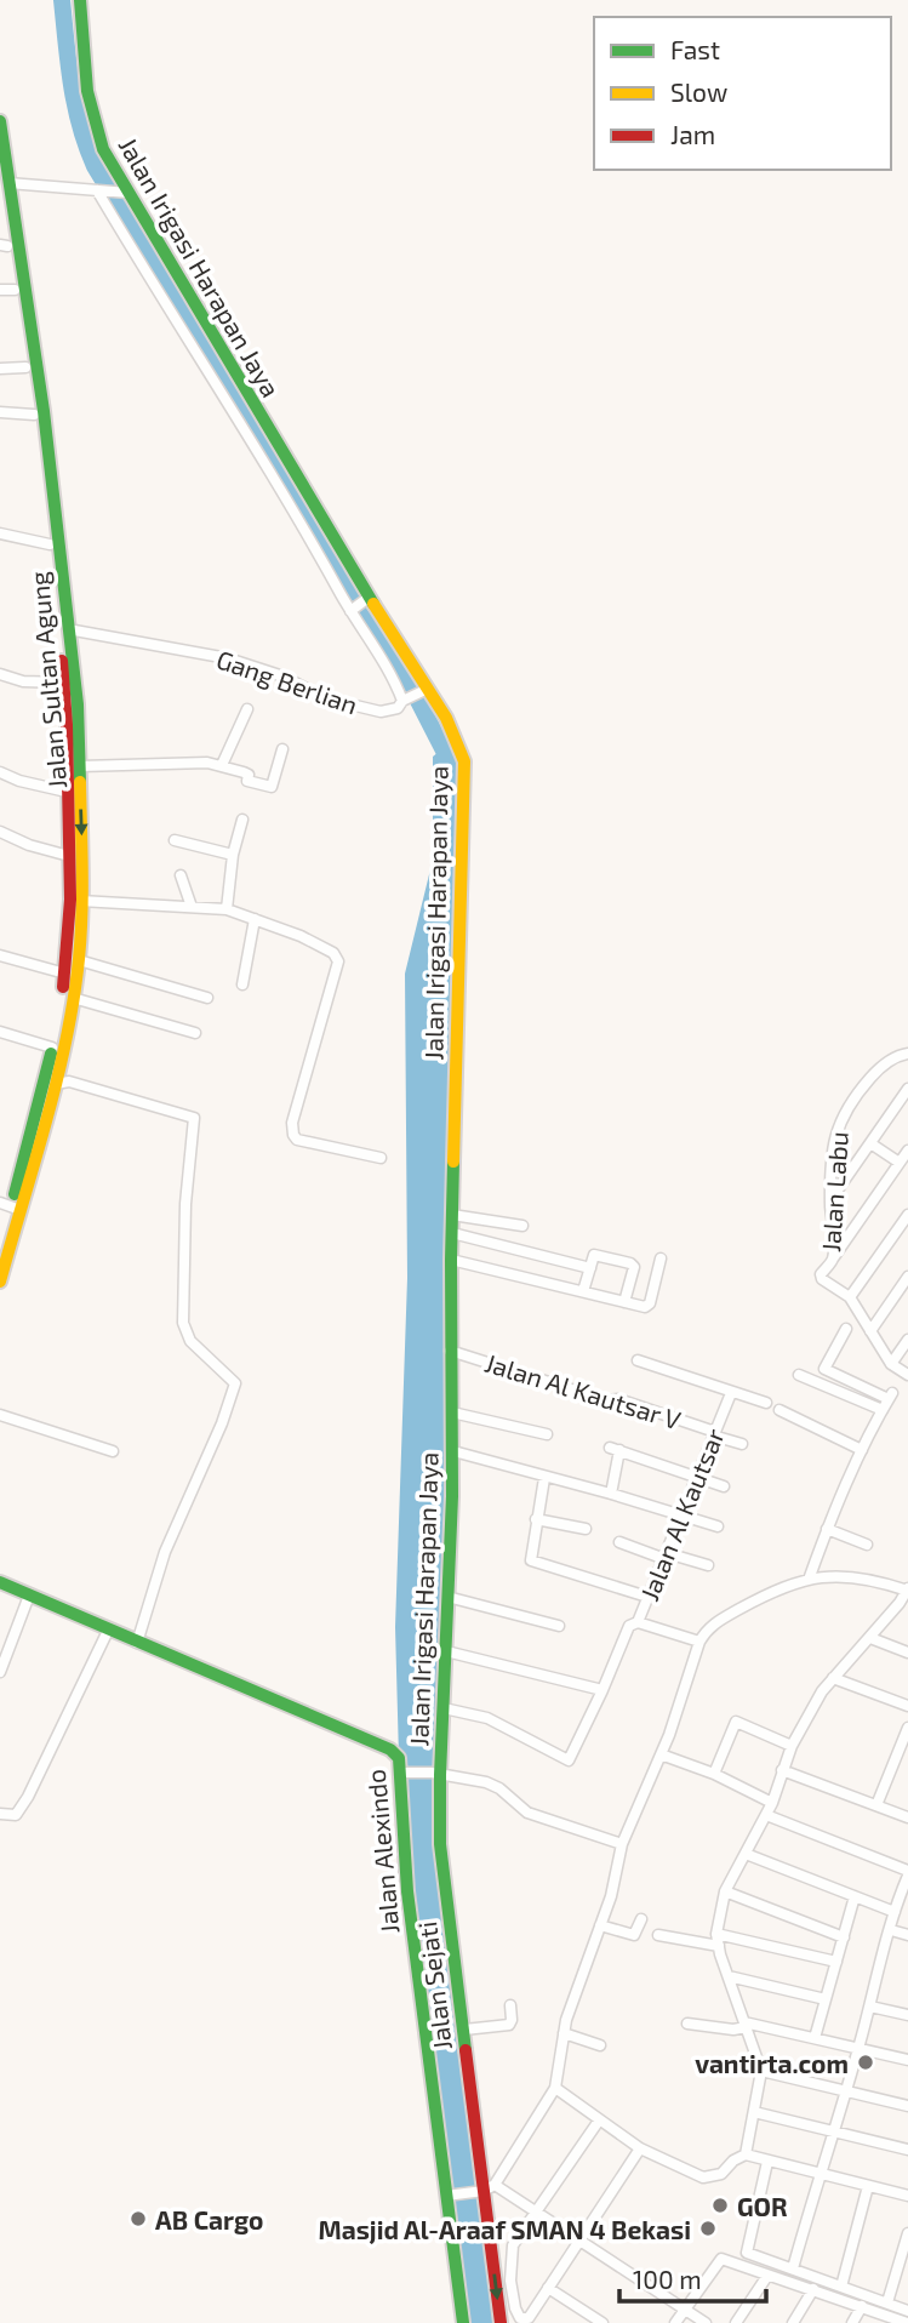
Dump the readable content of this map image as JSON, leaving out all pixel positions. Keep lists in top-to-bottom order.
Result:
{
  "streets": {
    "main road": [
      "Jalan Irigasi Harapan Jaya",
      "Jalan Sultan Agung",
      "Jalan Alexindo",
      "Jalan Sejati"
    ],
    "street": [
      "Gang Berlian",
      "Jalan Labu",
      "Jalan Al Kautsar V",
      "Jalan Al Kautsar"
    ]
  },
  "crossings": [
    ["Jalan Irigasi Harapan Jaya", "Gang Berlian"],
    ["Jalan Irigasi Harapan Jaya", "Jalan Al Kautsar V"],
    ["Jalan Irigasi Harapan Jaya", "Jalan Sejati"],
    ["Jalan Sultan Agung", "Gang Berlian"],
    ["Jalan Al Kautsar V", "Jalan Al Kautsar"]
  ],
  "places": [
    "vantirta.com",
    "GOR",
    "AB Cargo",
    "Masjid Al-Araaf SMAN 4 Bekasi"
  ],
  "legend": ["Fast", "Slow", "Jam"],
  "scale_bar": "100 m"
}
